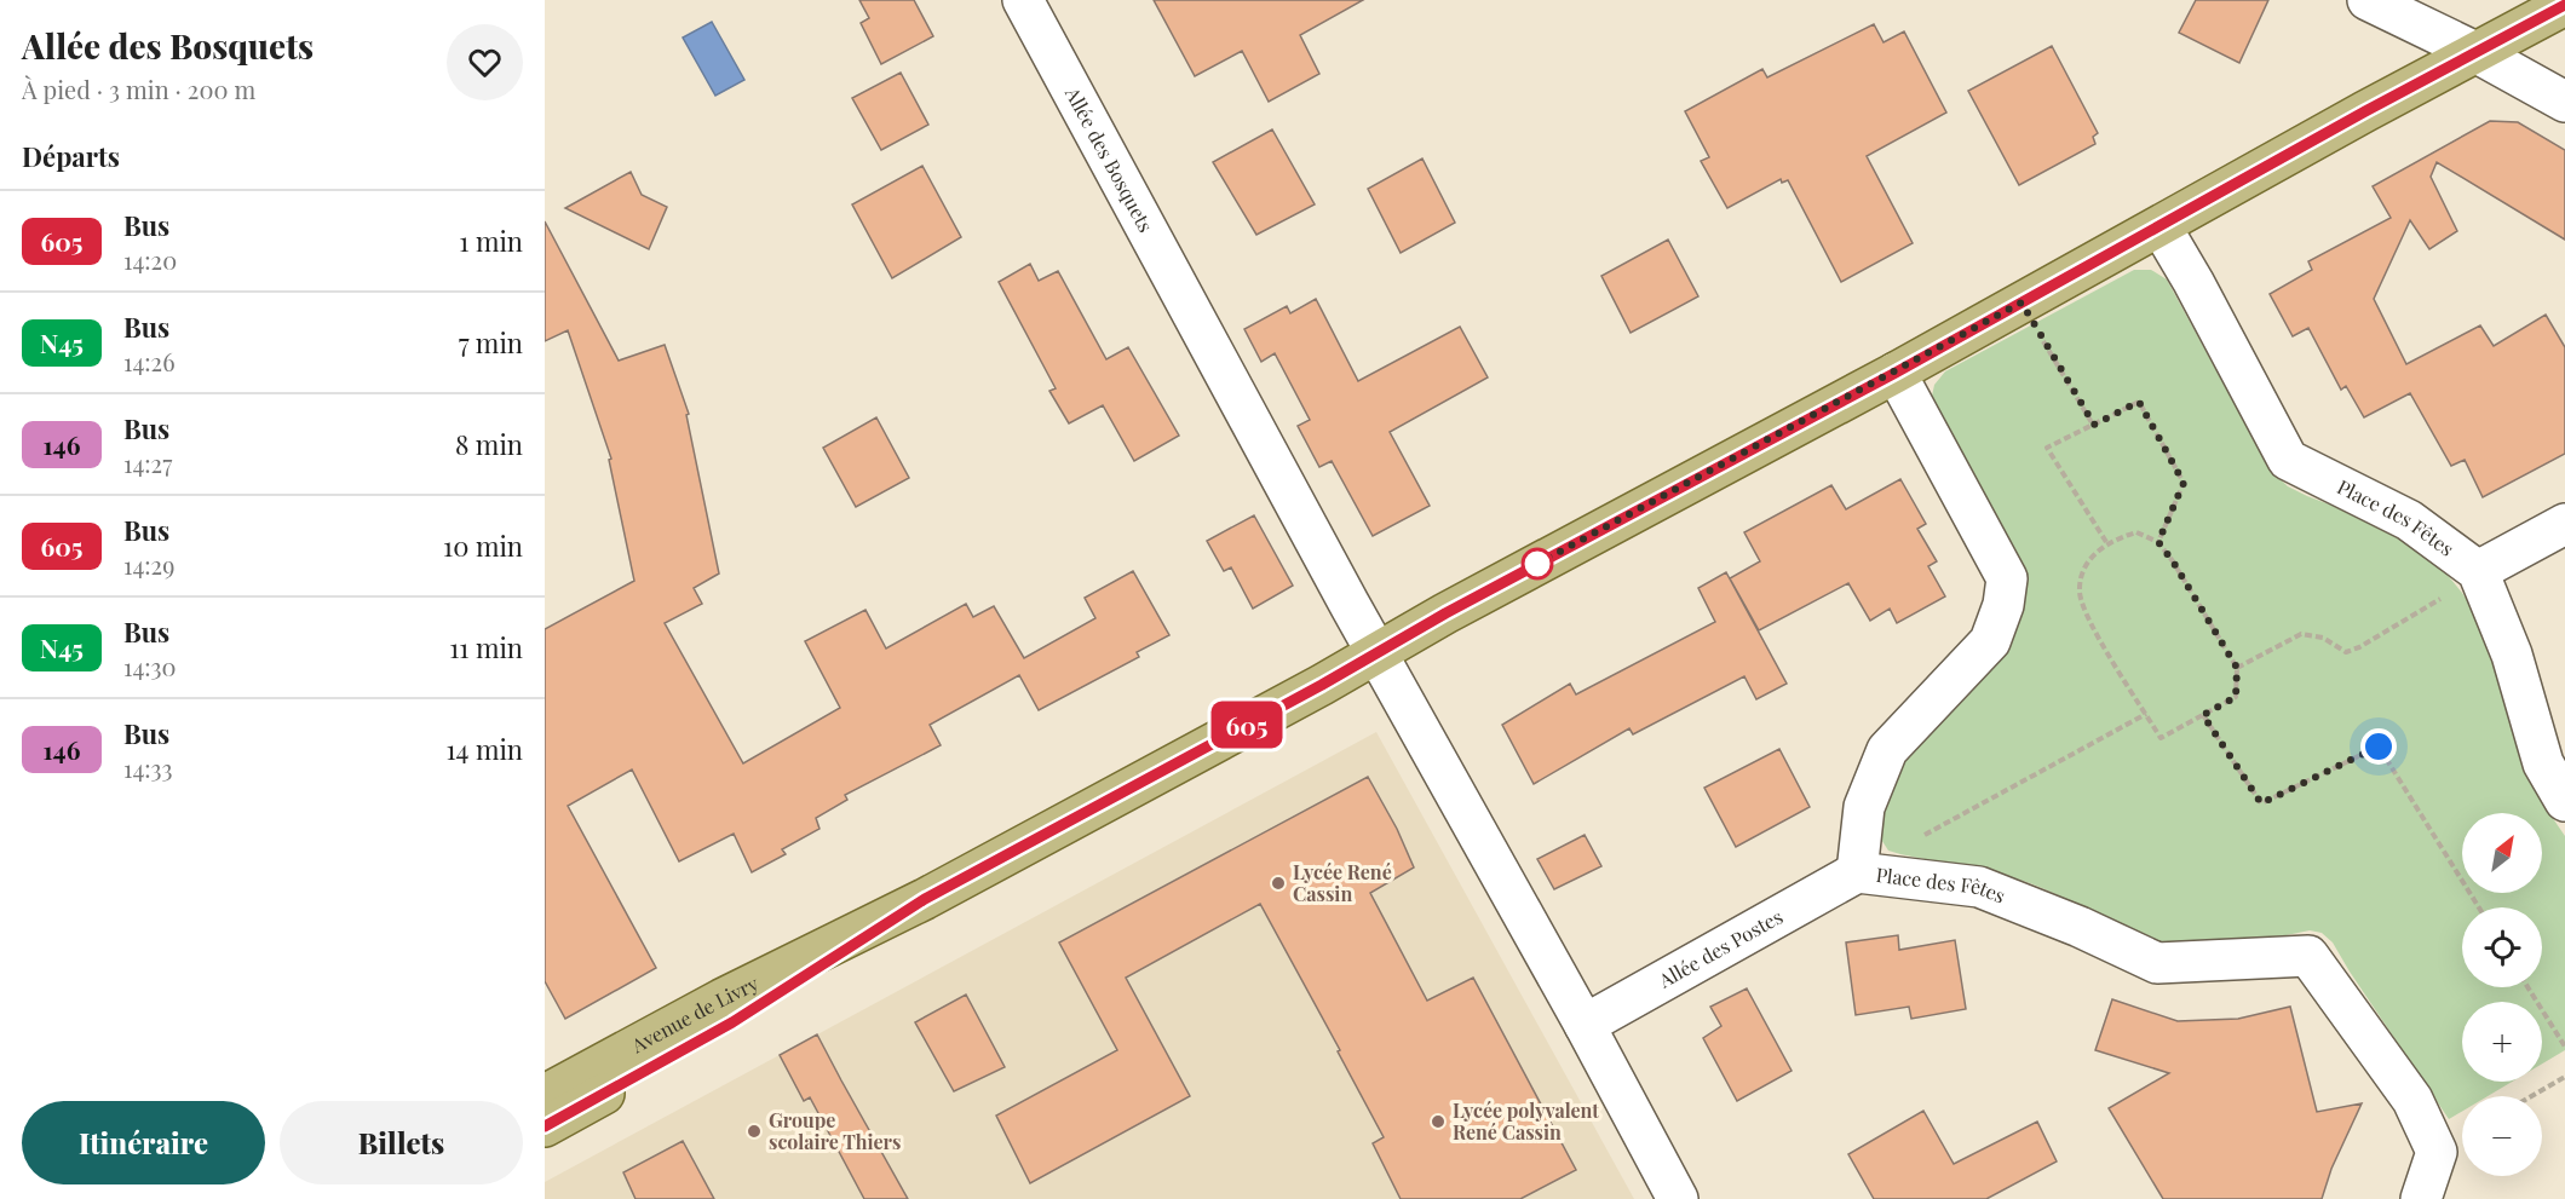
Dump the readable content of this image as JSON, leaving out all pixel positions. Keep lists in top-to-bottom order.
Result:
{
  "streets": {
    "main road": ["Avenue de Livry"],
    "street": ["Allée des Bosquets", "Place des Fêtes", "Allée des Postes"]
  },
  "crossings": [
    ["Allée des Bosquets", "Allée des Postes"],
    ["Allée des Bosquets", "Avenue de Livry"],
    ["Place des Fêtes", "Allée des Postes"],
    ["Place des Fêtes", "Avenue de Livry"]
  ],
  "places": ["Lycée René Cassin", "Lycée polyvalent René Cassin", "Groupe scolaire Thiers"],
  "lines": ["bus line 605"],
  "north": "top right",
  "page": {
    "heading": [
      ["Allée des Bosquets", "À pied · 3 min · 200 m"],
      "Départs"
    ],
    "on_map": "605",
    "list": [
      {
        "mark": "605",
        "name": "Bus",
        "note": "14:20",
        "value": "1 min"
      },
      {
        "mark": "N45",
        "name": "Bus",
        "note": "14:26",
        "value": "7 min"
      },
      {
        "mark": "146",
        "name": "Bus",
        "note": "14:27",
        "value": "8 min"
      },
      {
        "mark": "605",
        "name": "Bus",
        "note": "14:29",
        "value": "10 min"
      },
      {
        "mark": "N45",
        "name": "Bus",
        "note": "14:30",
        "value": "11 min"
      },
      {
        "mark": "146",
        "name": "Bus",
        "note": "14:33",
        "value": "14 min"
      }
    ],
    "map_buttons": ["+", "−"],
    "buttons": ["Itinéraire", "Billets"]
  }
}
